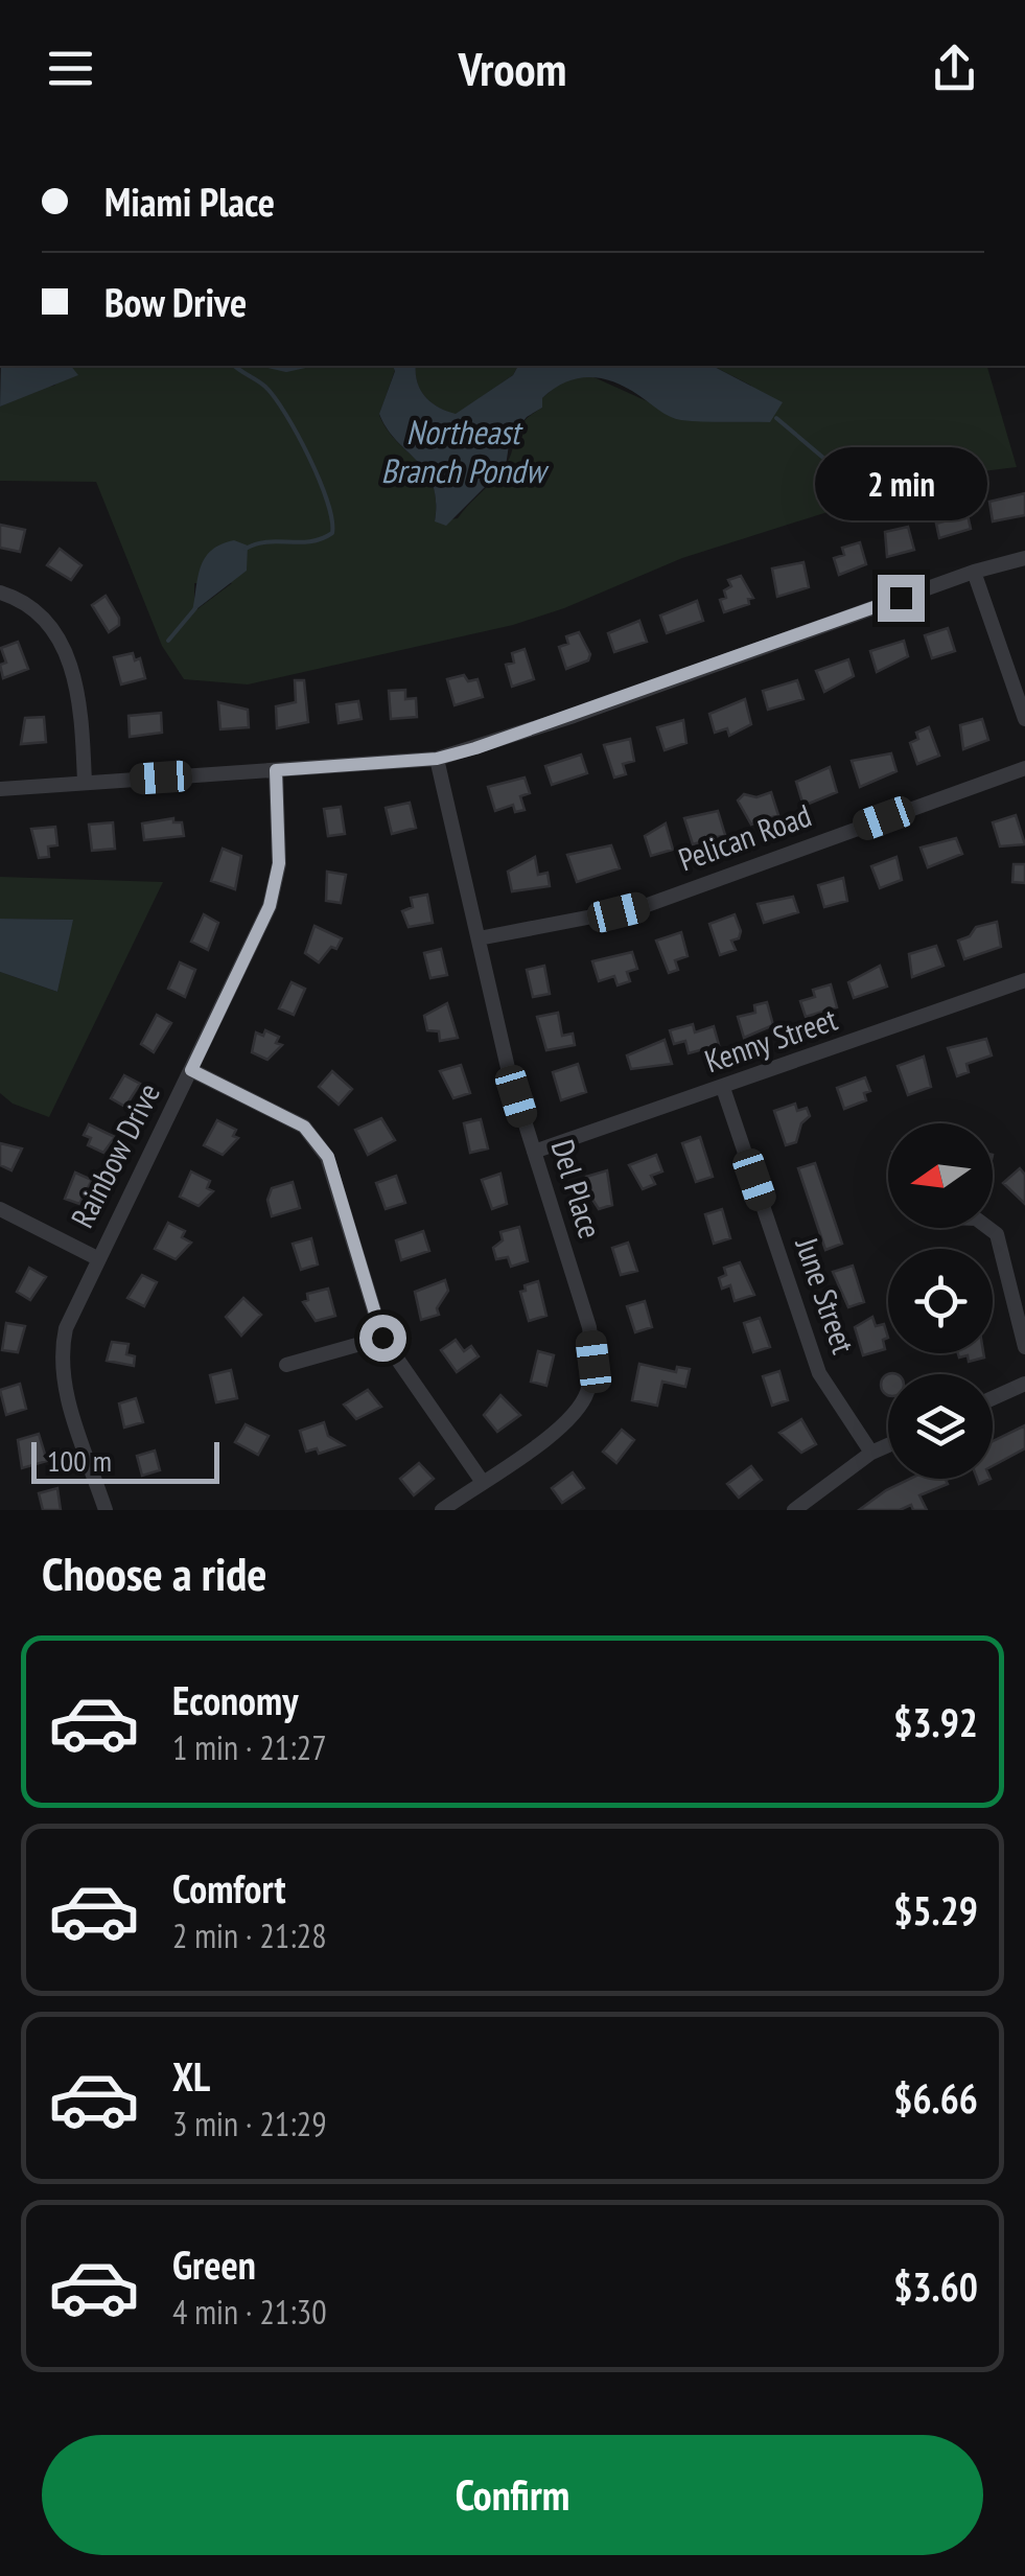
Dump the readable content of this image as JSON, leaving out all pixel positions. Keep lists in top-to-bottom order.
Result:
{
  "streets": {
    "street": [
      "Pelican Road",
      "Kenny Street",
      "Rainbow Drive",
      "Del Place",
      "June Street"
    ]
  },
  "crossings": [
    ["Pelican Road", "Del Place"],
    ["Kenny Street", "Del Place"],
    ["Kenny Street", "June Street"]
  ],
  "water": ["Northeast Branch Pondw"],
  "scale_bar": "100 m",
  "north": "left",
  "page": {
    "header": "Vroom",
    "banner": ["Miami Place", "Bow Drive"],
    "bubble": "2 min",
    "scale": "100 m",
    "heading": "Choose a ride",
    "list": [
      {
        "name": "Economy",
        "note": "1 min · 21:27",
        "value": "$3.92"
      },
      {
        "name": "Comfort",
        "note": "2 min · 21:28",
        "value": "$5.29"
      },
      {
        "name": "XL",
        "note": "3 min · 21:29",
        "value": "$6.66"
      },
      {
        "name": "Green",
        "note": "4 min · 21:30",
        "value": "$3.60"
      }
    ],
    "buttons": "Confirm"
  }
}
